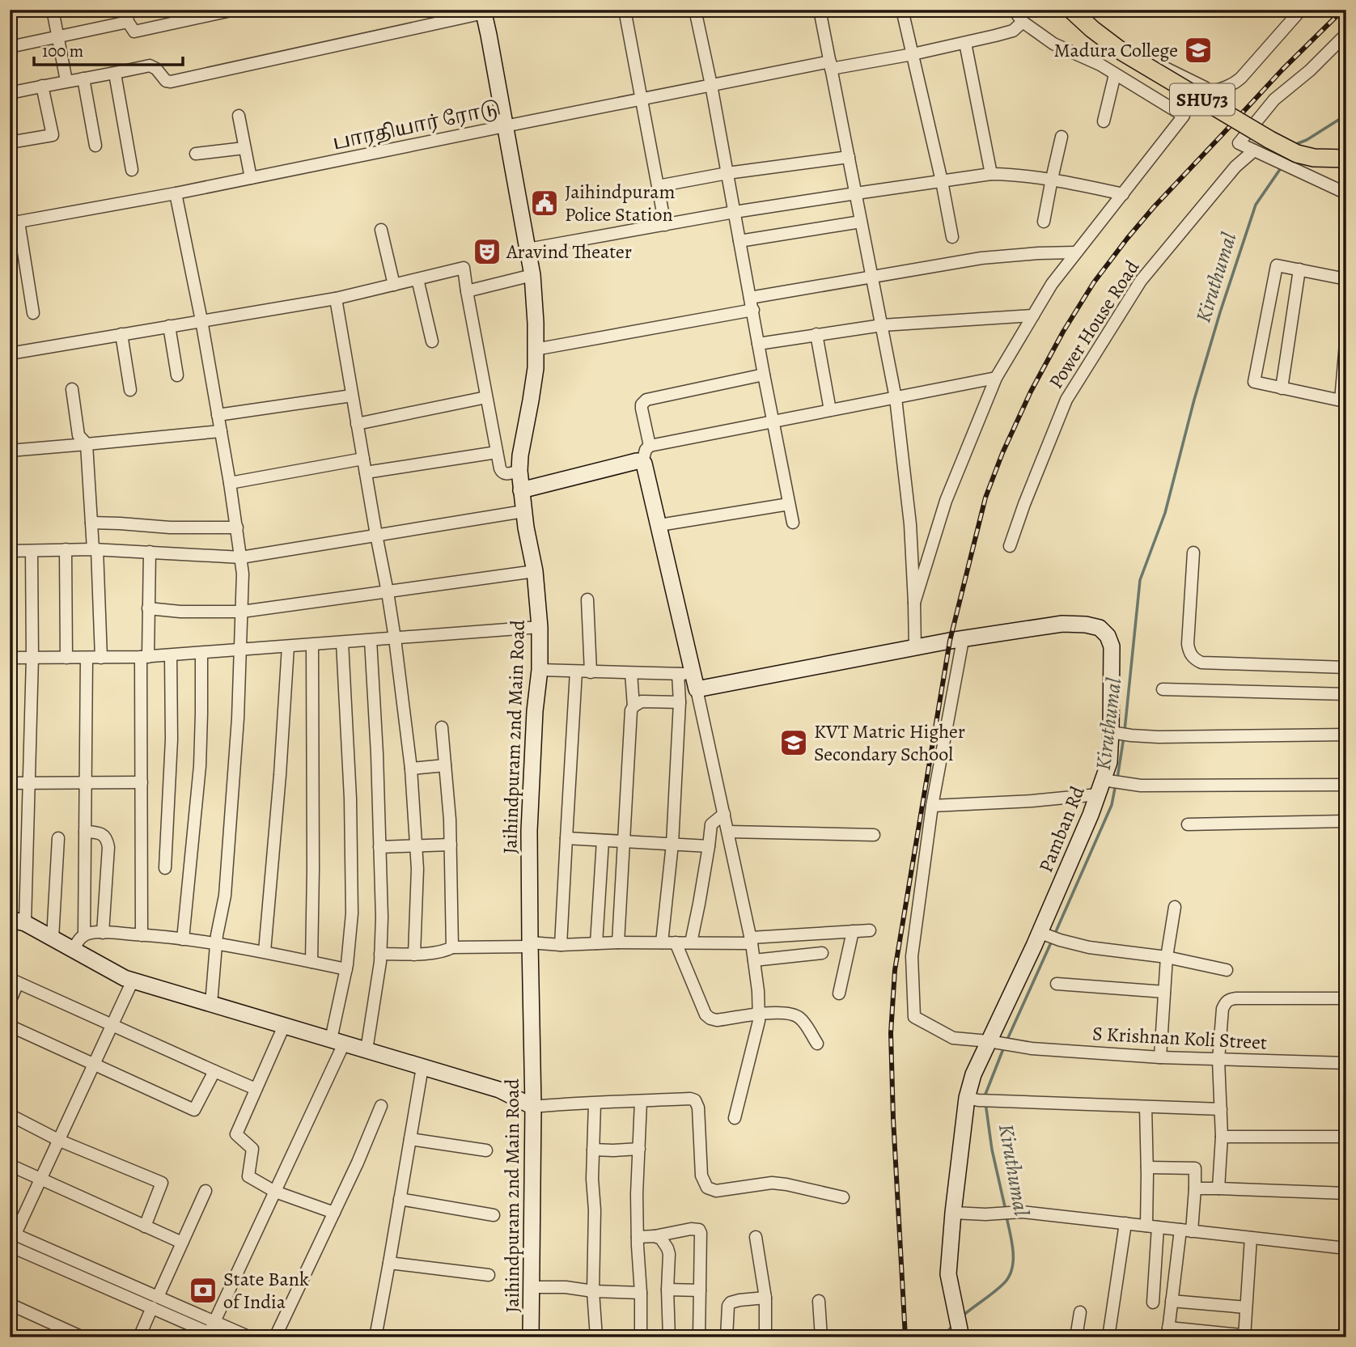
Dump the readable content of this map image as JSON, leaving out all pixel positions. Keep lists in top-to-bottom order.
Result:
{
  "streets": {
    "main road": ["SHU73"],
    "street": [
      "பாரதியார் ரோடு",
      "Power House Road",
      "Jaihindpuram 2nd Main Road",
      "Pamban Rd",
      "S Krishnan Koli Street"
    ]
  },
  "crossings": [
    ["பாரதியார் ரோடு", "Jaihindpuram 2nd Main Road"],
    ["Pamban Rd", "S Krishnan Koli Street"]
  ],
  "water": ["Kiruthumal"],
  "places": {
    "school or university": ["Madura College", "KVT Matric Higher Secondary School"],
    "public building": ["Jaihindpuram Police Station"],
    "theatre": ["Aravind Theater"],
    "bank": ["State Bank of India"]
  },
  "scale_bar": "100 m"
}
